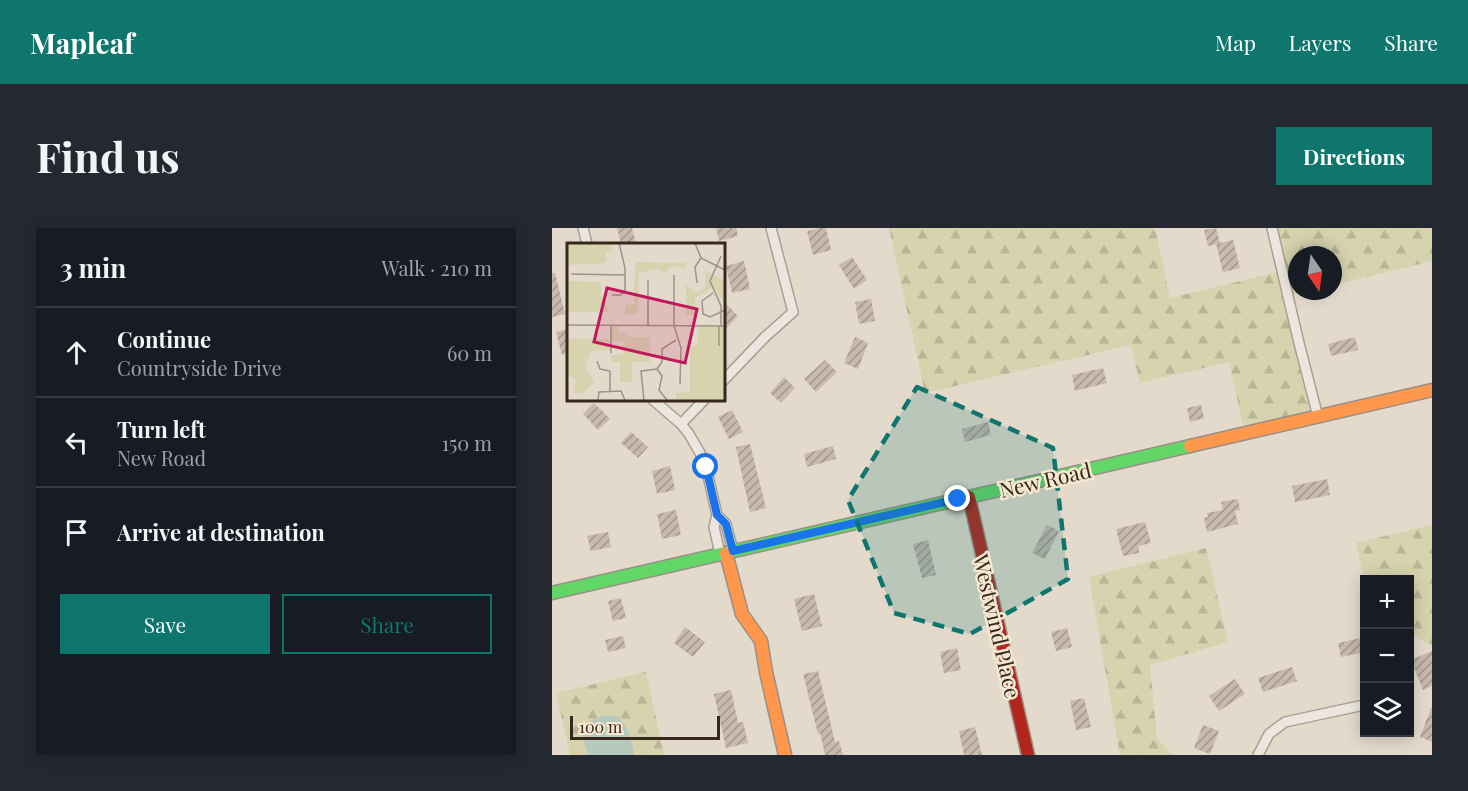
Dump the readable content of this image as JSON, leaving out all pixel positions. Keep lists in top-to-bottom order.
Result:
{
  "streets": {
    "street": ["New Road", "Westwind Place"]
  },
  "crossings": [
    ["New Road", "Westwind Place"]
  ],
  "scale_bar": "100 m",
  "north": "bottom",
  "page": {
    "header": "Mapleaf",
    "nav": ["Map", "Layers", "Share"],
    "buttons": [
      "Directions",
      ["Save", "Share"]
    ],
    "title": "Find us",
    "heading": ["3 min", "Walk · 210 m"],
    "list": [
      ["Continue", "Countryside Drive", "60 m"],
      ["Turn left", "New Road", "150 m"],
      "Arrive at destination"
    ],
    "map_buttons": ["+", "−"],
    "scale": "100 m"
  }
}
